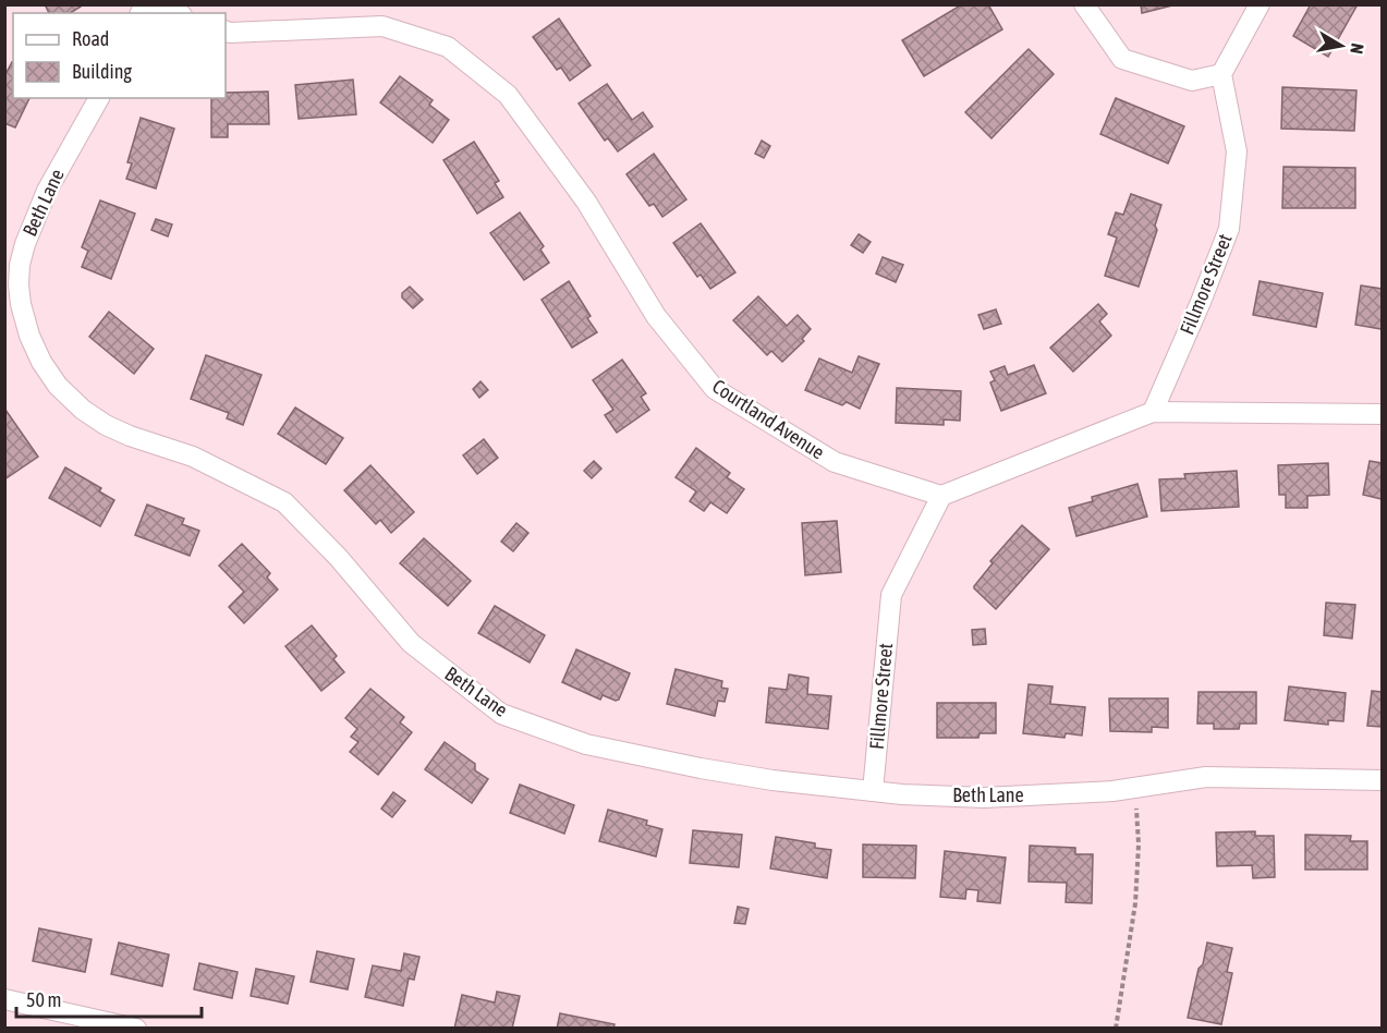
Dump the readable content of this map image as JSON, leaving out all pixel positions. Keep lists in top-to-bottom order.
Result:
{
  "streets": {
    "street": ["Beth Lane", "Fillmore Street", "Courtland Avenue"]
  },
  "crossings": [
    ["Beth Lane", "Fillmore Street"],
    ["Fillmore Street", "Courtland Avenue"]
  ],
  "legend": ["Road", "Building"],
  "scale_bar": "50 m",
  "north": "right"
}
